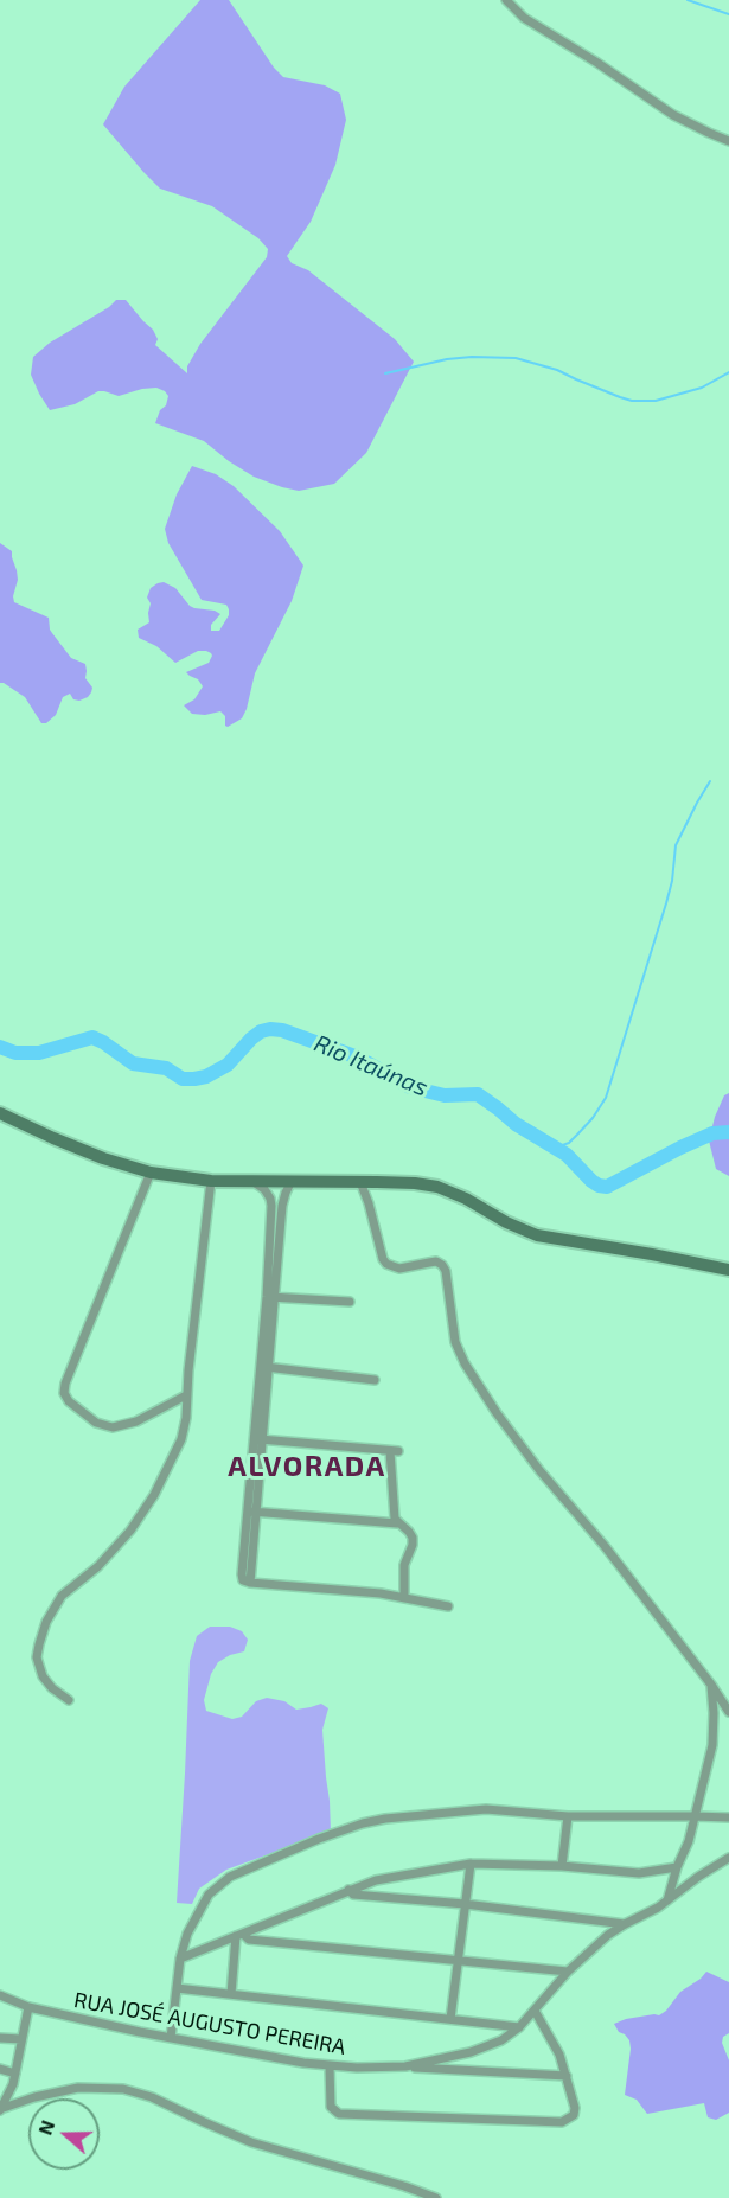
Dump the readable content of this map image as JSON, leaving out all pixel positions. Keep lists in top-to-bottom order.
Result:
{
  "streets": {
    "street": ["RUA JOSÉ AUGUSTO PEREIRA"]
  },
  "districts": ["ALVORADA"],
  "water": ["Rio Itaúnas"],
  "north": "left"
}
